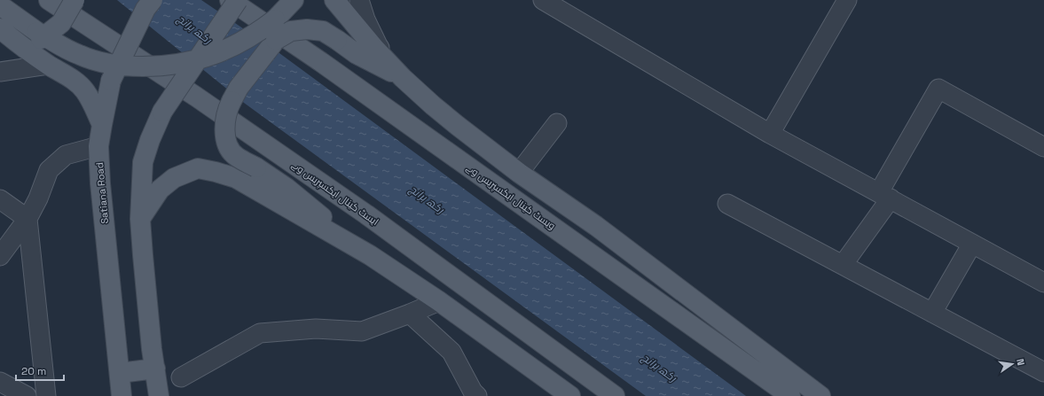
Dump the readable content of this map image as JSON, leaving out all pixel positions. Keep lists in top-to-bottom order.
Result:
{
  "streets": {
    "main road": ["Satiana Road", "ایسٹ کینال ایکسپریس وے", "ویسٹ کینال ایکسپریس وے"]
  },
  "water": ["رکھ برانچ"],
  "scale_bar": "20 m",
  "north": "right"
}
